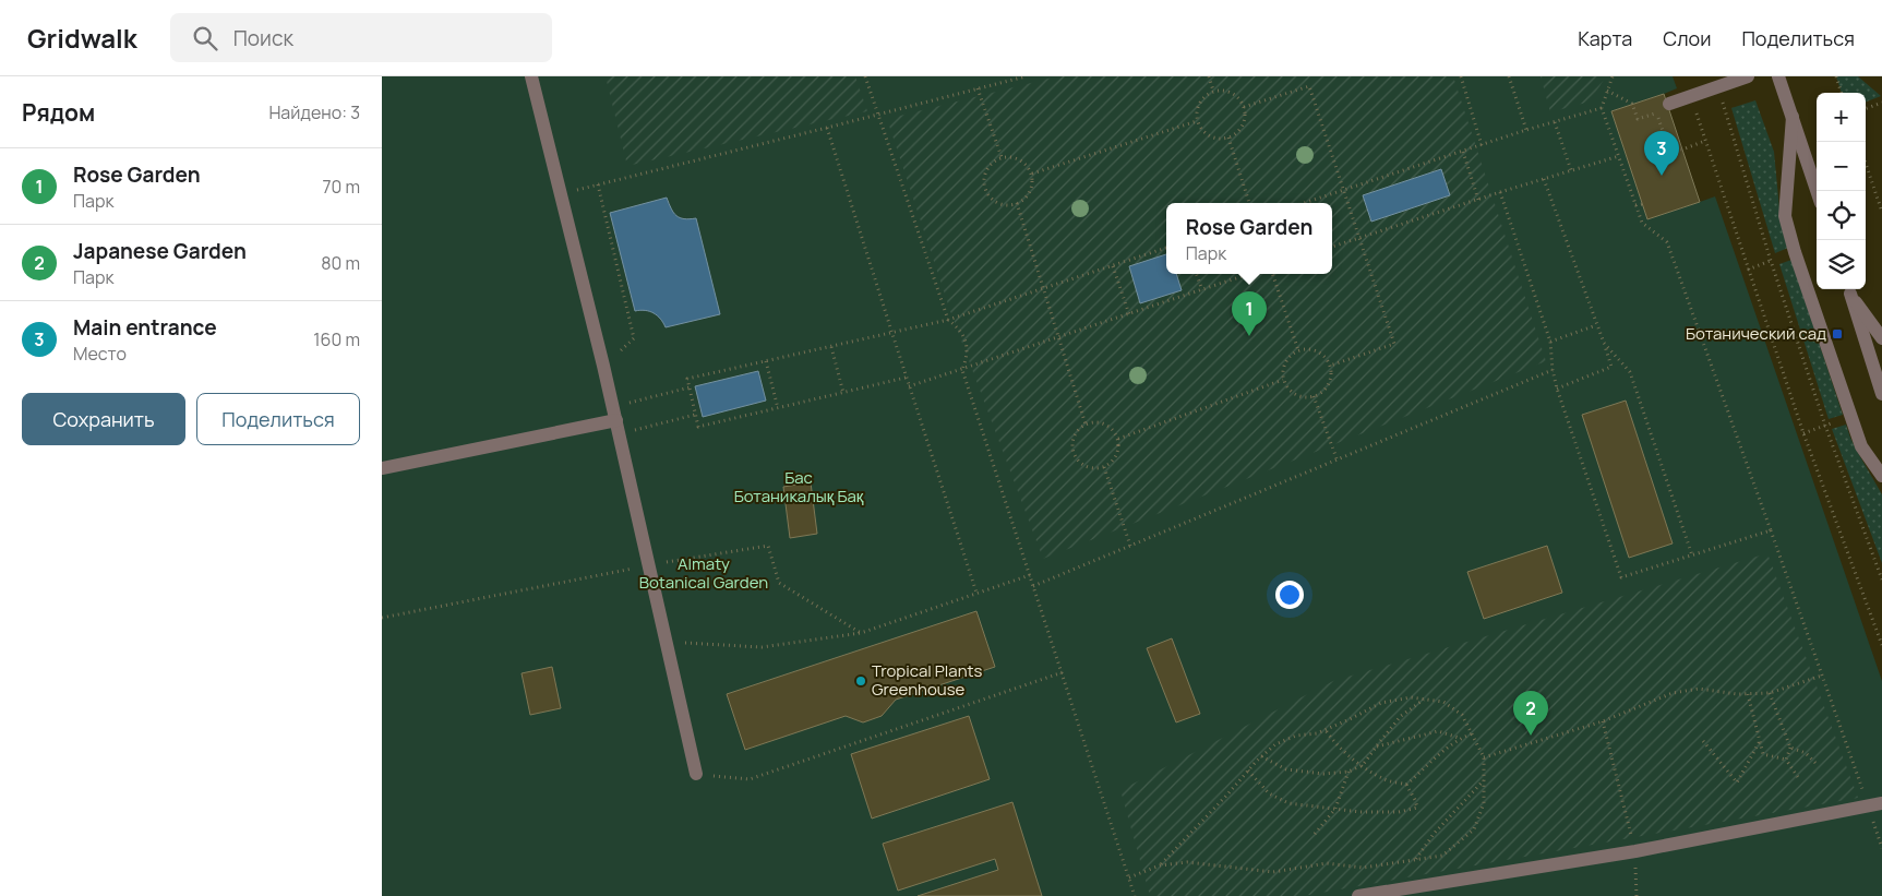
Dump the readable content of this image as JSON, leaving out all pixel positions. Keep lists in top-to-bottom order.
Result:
{
  "parks": ["Бас Ботаникалық Бақ", "Almaty Botanical Garden"],
  "places": {
    "transit": ["Ботанический сад"],
    "other": ["Tropical Plants Greenhouse"]
  },
  "page": {
    "header": "Gridwalk",
    "search": "Поиск",
    "nav": ["Карта", "Слои", "Поделиться"],
    "heading": ["Рядом", "Найдено: 3"],
    "map_buttons": ["+", "−"],
    "pins": ["3", "1", "2"],
    "list": [
      {
        "mark": "1",
        "name": "Rose Garden",
        "note": "Парк",
        "value": "70 m"
      },
      {
        "mark": "2",
        "name": "Japanese Garden",
        "note": "Парк",
        "value": "80 m"
      },
      {
        "mark": "3",
        "name": "Main entrance",
        "note": "Место",
        "value": "160 m"
      }
    ],
    "popup": ["Rose Garden", "Парк"],
    "buttons": ["Сохранить", "Поделиться"]
  }
}
